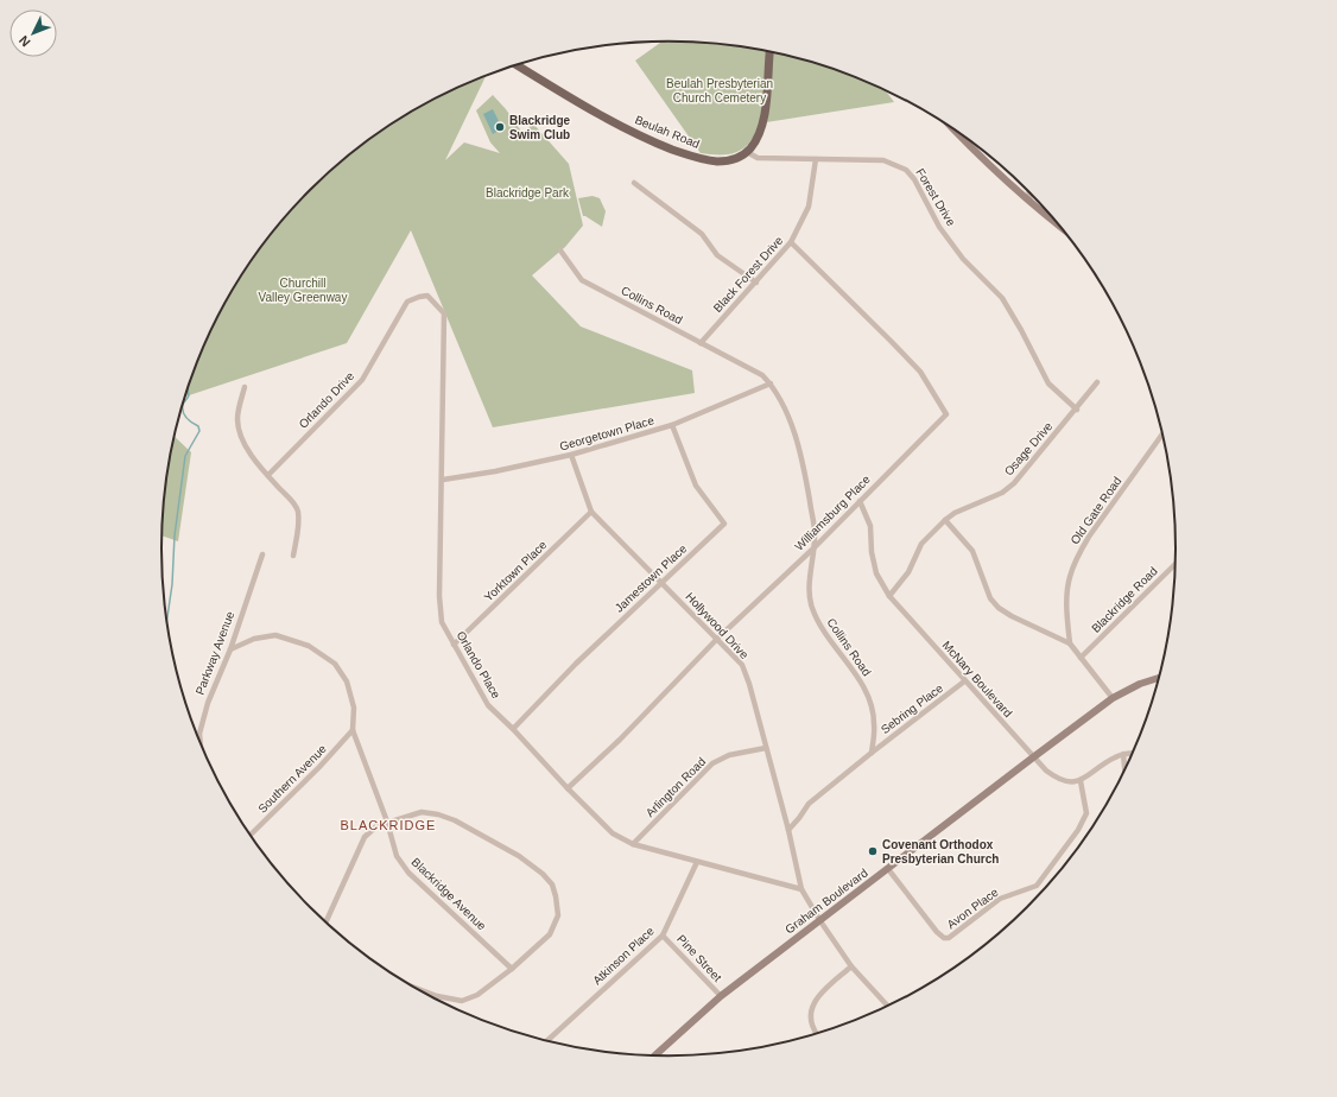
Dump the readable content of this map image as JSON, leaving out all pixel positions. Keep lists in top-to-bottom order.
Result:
{
  "streets": {
    "main road": ["Beulah Road"],
    "street": [
      "Forest Drive",
      "Black Forest Drive",
      "Collins Road",
      "Orlando Drive",
      "Georgetown Place",
      "Osage Drive",
      "Old Gate Road",
      "Williamsburg Place",
      "Yorktown Place",
      "Jamestown Place",
      "Blackridge Road",
      "Hollywood Drive",
      "Parkway Avenue",
      "Orlando Place",
      "McNary Boulevard",
      "Sebring Place",
      "Southern Avenue",
      "Arlington Road",
      "Blackridge Avenue",
      "Graham Boulevard",
      "Avon Place",
      "Atkinson Place",
      "Pine Street"
    ]
  },
  "crossings": [
    ["Beulah Road", "Forest Drive"],
    ["Forest Drive", "Black Forest Drive"],
    ["Forest Drive", "Osage Drive"],
    ["Black Forest Drive", "Collins Road"],
    ["Black Forest Drive", "Williamsburg Place"],
    ["Collins Road", "Georgetown Place"],
    ["Collins Road", "Williamsburg Place"],
    ["Collins Road", "Sebring Place"],
    ["Orlando Drive", "Orlando Place"],
    ["Georgetown Place", "Jamestown Place"],
    ["Georgetown Place", "Hollywood Drive"],
    ["Georgetown Place", "Orlando Place"],
    ["Osage Drive", "McNary Boulevard"],
    ["Williamsburg Place", "Hollywood Drive"],
    ["Williamsburg Place", "Orlando Place"],
    ["Williamsburg Place", "McNary Boulevard"],
    ["Yorktown Place", "Hollywood Drive"],
    ["Yorktown Place", "Orlando Place"],
    ["Jamestown Place", "Hollywood Drive"],
    ["Jamestown Place", "Orlando Place"],
    ["Hollywood Drive", "Orlando Place"],
    ["Hollywood Drive", "Arlington Road"],
    ["Hollywood Drive", "Graham Boulevard"],
    ["Parkway Avenue", "Blackridge Avenue"],
    ["Orlando Place", "Arlington Road"],
    ["Orlando Place", "Atkinson Place"],
    ["McNary Boulevard", "Sebring Place"],
    ["McNary Boulevard", "Graham Boulevard"],
    ["McNary Boulevard", "Avon Place"],
    ["Southern Avenue", "Blackridge Avenue"],
    ["Graham Boulevard", "Avon Place"],
    ["Graham Boulevard", "Pine Street"],
    ["Atkinson Place", "Pine Street"]
  ],
  "districts": ["BLACKRIDGE"],
  "parks": ["Beulah Presbyterian Church Cemetery", "Blackridge Park", "Churchill Valley Greenway"],
  "places": ["Blackridge Swim Club", "Covenant Orthodox Presbyterian Church"],
  "north": "bottom left"
}
